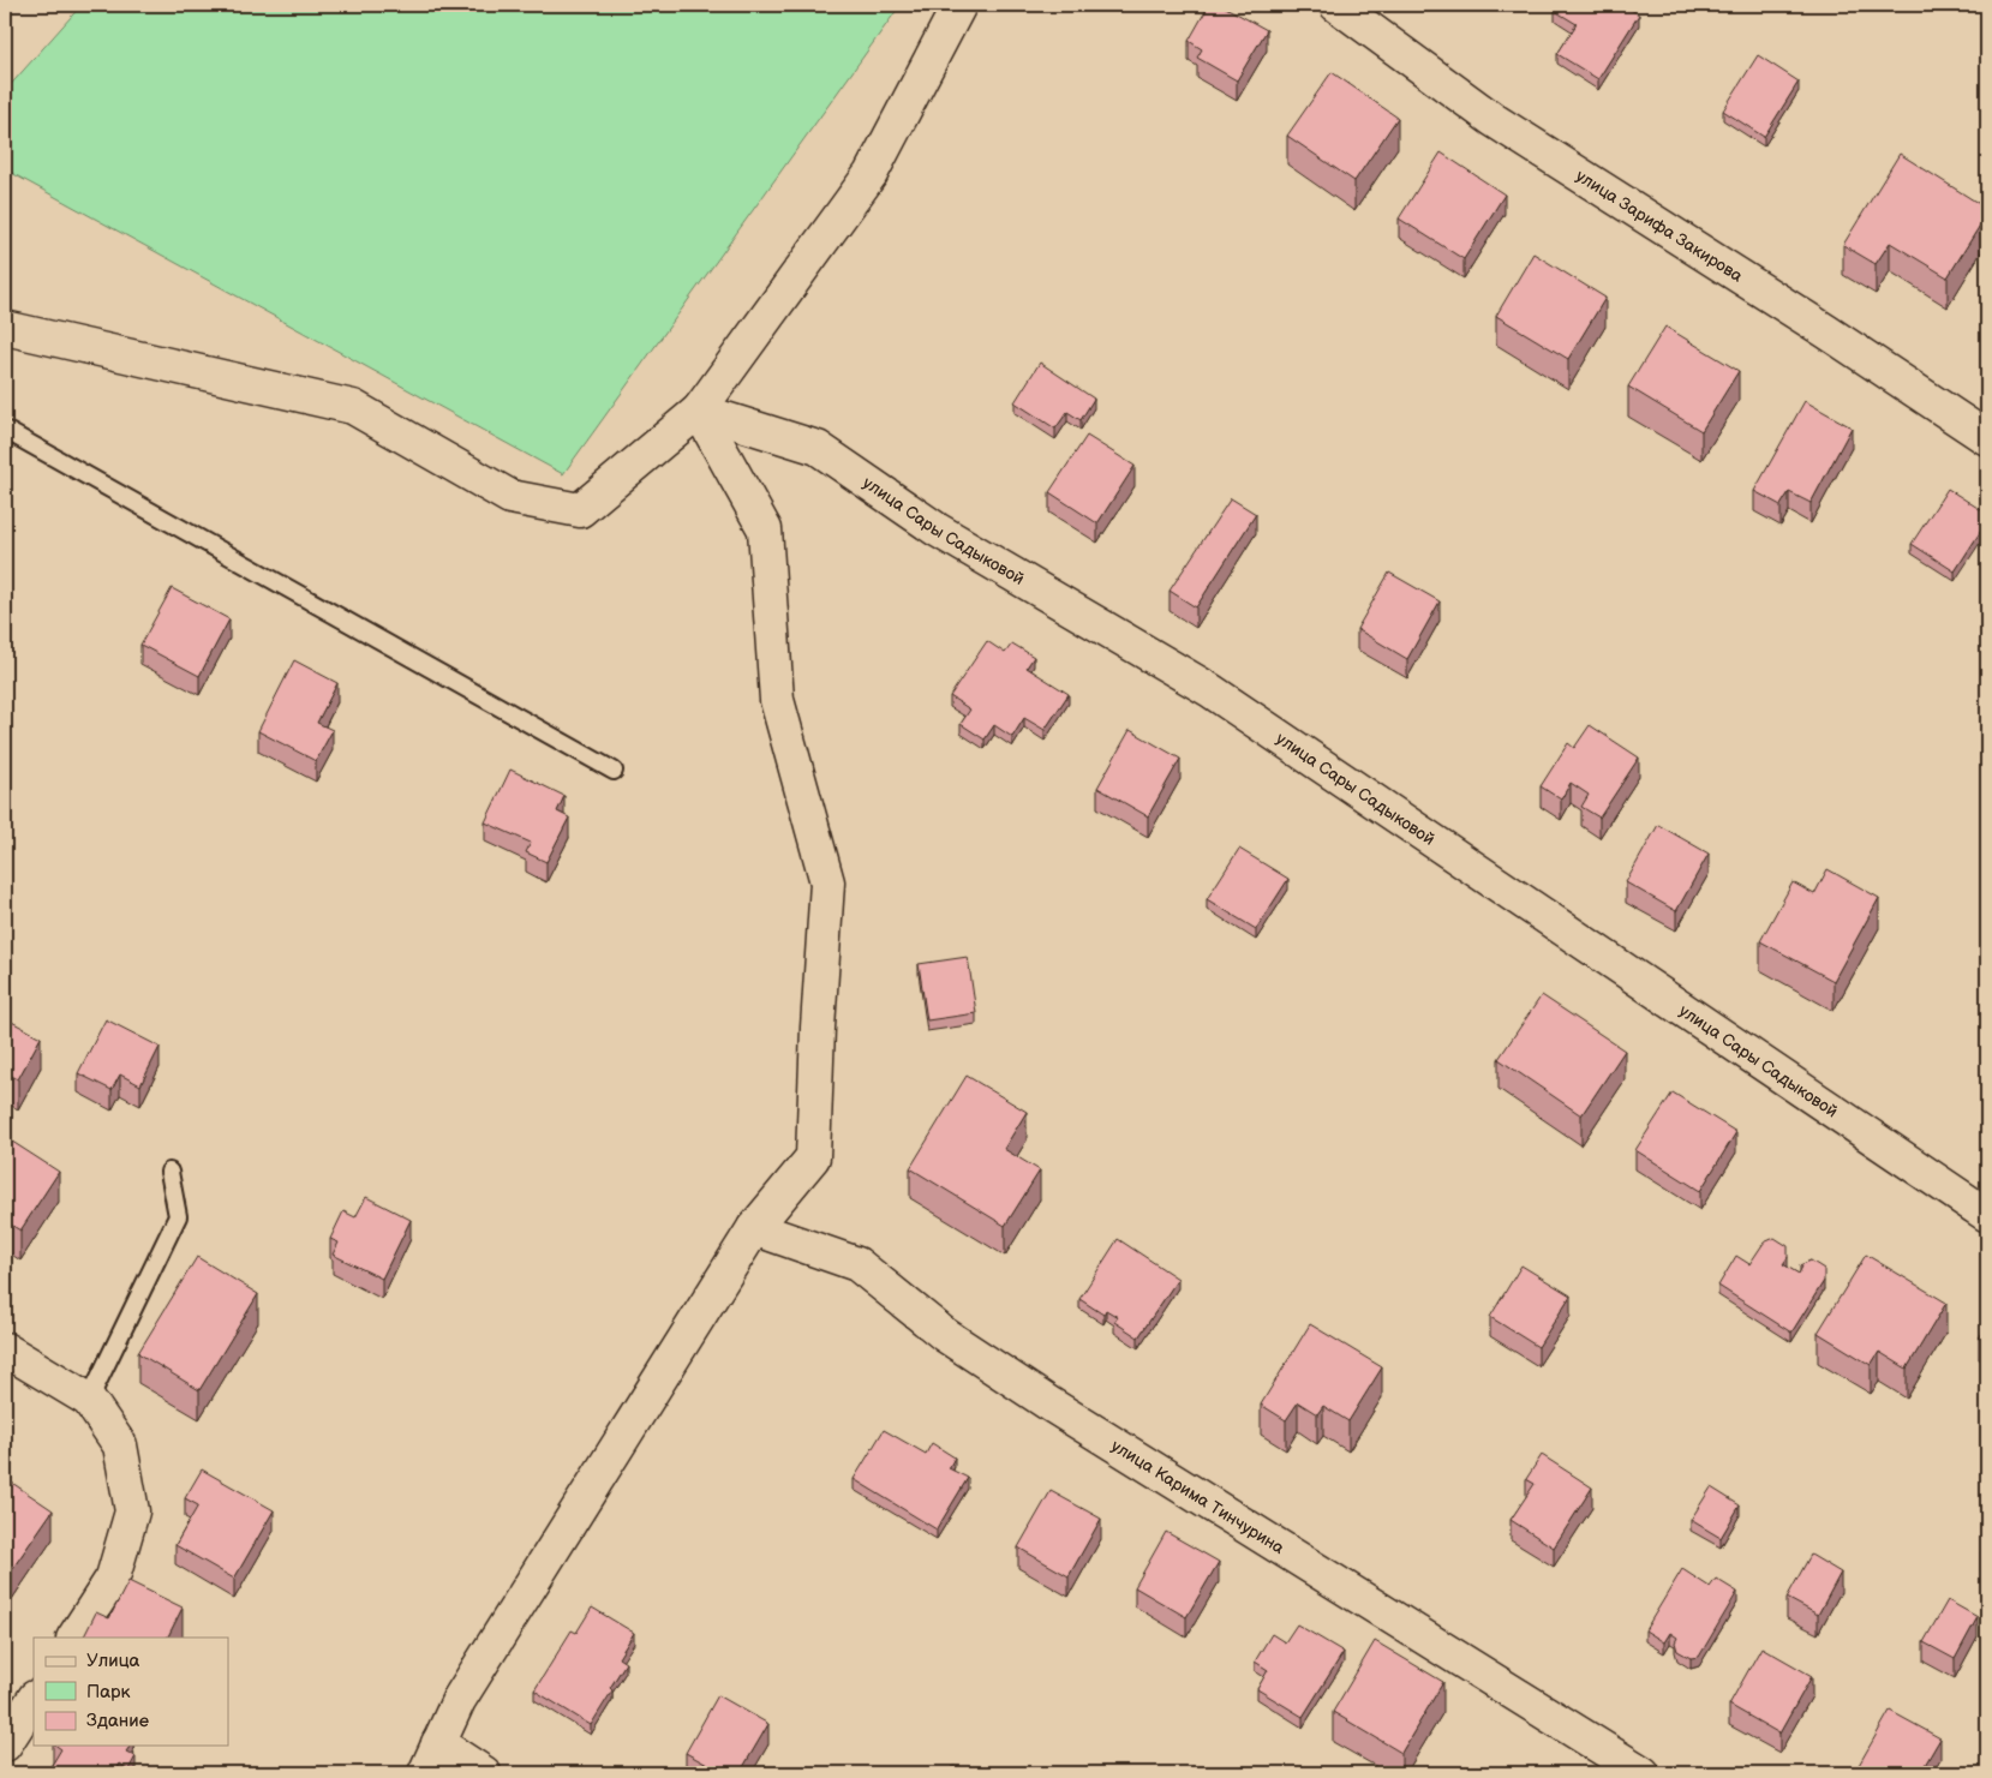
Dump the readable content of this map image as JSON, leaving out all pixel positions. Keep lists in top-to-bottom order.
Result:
{
  "streets": {
    "street": ["улица Зарифа Закирова", "улица Сары Садыковой", "улица Карима Тинчурина"]
  },
  "legend": ["Улица", "Парк", "Здание"]
}
